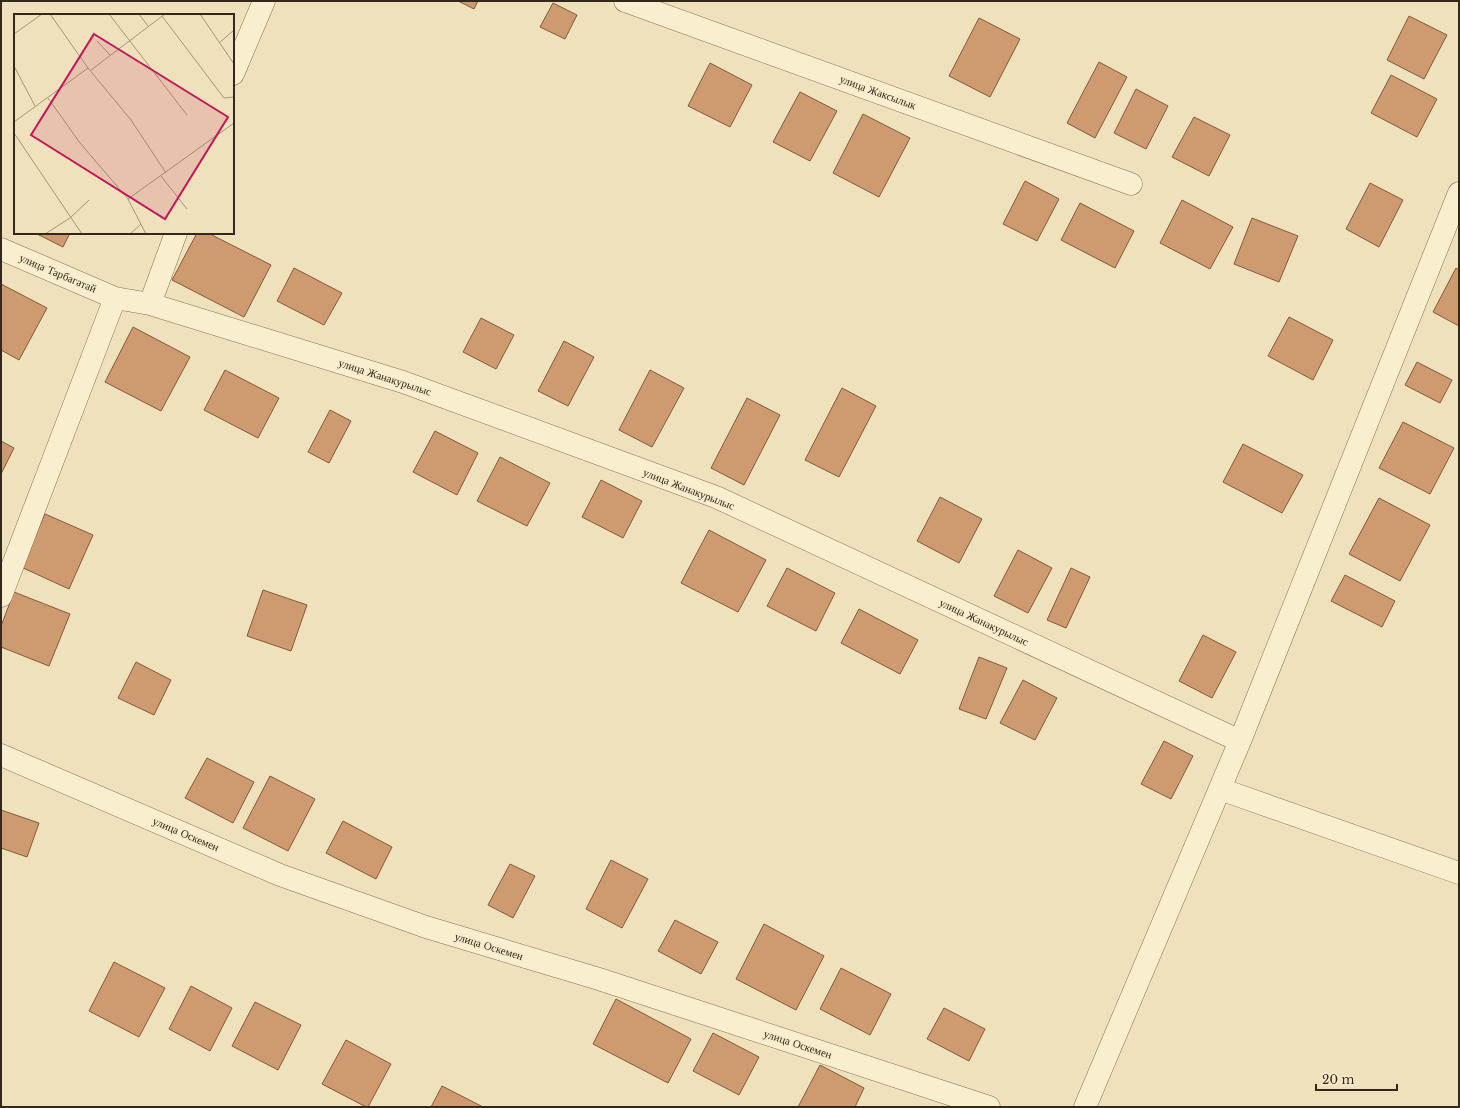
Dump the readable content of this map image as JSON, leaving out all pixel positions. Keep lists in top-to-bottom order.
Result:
{
  "streets": {
    "street": [
      "улица Жаксылык",
      "улица Тарбагатай",
      "улица Жанакурылыс",
      "улица Оскемен"
    ]
  },
  "crossings": [
    ["улица Тарбагатай", "улица Жанакурылыс"]
  ],
  "scale_bar": "20 m"
}
